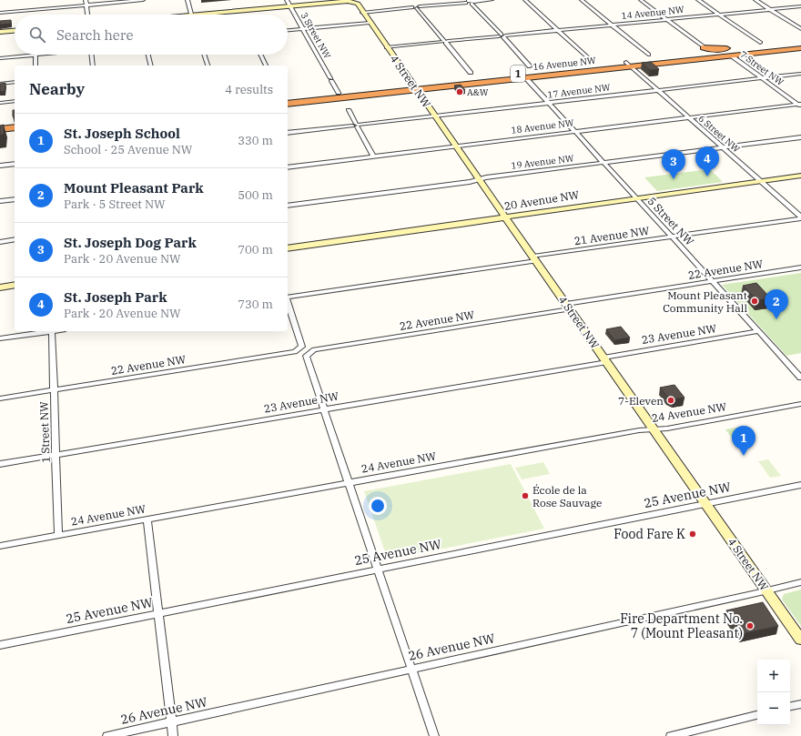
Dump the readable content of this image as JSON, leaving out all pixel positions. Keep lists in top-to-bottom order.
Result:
{
  "streets": {
    "highway": ["16 Avenue NW", "1"],
    "street": [
      "14 Avenue NW",
      "3 Street NW",
      "7 Street NW",
      "4 Street NW",
      "17 Avenue NW",
      "18 Avenue NW",
      "6 Street NW",
      "19 Avenue NW",
      "20 Avenue NW",
      "5 Street NW",
      "21 Avenue NW",
      "22 Avenue NW",
      "23 Avenue NW",
      "24 Avenue NW",
      "1 Street NW",
      "25 Avenue NW",
      "26 Avenue NW"
    ]
  },
  "crossings": [
    ["14 Avenue NW", "4 Street NW"],
    ["3 Street NW", "16 Avenue NW"],
    ["16 Avenue NW", "7 Street NW"],
    ["16 Avenue NW", "4 Street NW"],
    ["16 Avenue NW", "6 Street NW"],
    ["16 Avenue NW", "5 Street NW"],
    ["7 Street NW", "17 Avenue NW"],
    ["7 Street NW", "18 Avenue NW"],
    ["4 Street NW", "17 Avenue NW"],
    ["4 Street NW", "18 Avenue NW"],
    ["4 Street NW", "19 Avenue NW"],
    ["4 Street NW", "20 Avenue NW"],
    ["4 Street NW", "21 Avenue NW"],
    ["4 Street NW", "22 Avenue NW"],
    ["4 Street NW", "23 Avenue NW"],
    ["4 Street NW", "24 Avenue NW"],
    ["4 Street NW", "25 Avenue NW"],
    ["4 Street NW", "26 Avenue NW"],
    ["17 Avenue NW", "6 Street NW"],
    ["17 Avenue NW", "5 Street NW"],
    ["18 Avenue NW", "6 Street NW"],
    ["18 Avenue NW", "5 Street NW"],
    ["6 Street NW", "19 Avenue NW"],
    ["6 Street NW", "20 Avenue NW"],
    ["6 Street NW", "21 Avenue NW"],
    ["19 Avenue NW", "5 Street NW"],
    ["20 Avenue NW", "5 Street NW"],
    ["5 Street NW", "21 Avenue NW"],
    ["5 Street NW", "22 Avenue NW"],
    ["5 Street NW", "23 Avenue NW"],
    ["22 Avenue NW", "23 Avenue NW"],
    ["22 Avenue NW", "1 Street NW"],
    ["23 Avenue NW", "1 Street NW"],
    ["24 Avenue NW", "1 Street NW"]
  ],
  "places": [
    "A&W",
    "Mount Pleasant Community Hall",
    "7-Eleven",
    "École de la Rose Sauvage",
    "Food Fare K",
    "Fire Department No. 7 (Mount Pleasant)"
  ],
  "page": {
    "search": "Search here",
    "heading": ["Nearby", "4 results"],
    "list": [
      {
        "mark": "1",
        "name": "St. Joseph School",
        "note": "School · 25 Avenue NW",
        "value": "330 m"
      },
      {
        "mark": "2",
        "name": "Mount Pleasant Park",
        "note": "Park · 5 Street NW",
        "value": "500 m"
      },
      {
        "mark": "3",
        "name": "St. Joseph Dog Park",
        "note": "Park · 20 Avenue NW",
        "value": "700 m"
      },
      {
        "mark": "4",
        "name": "St. Joseph Park",
        "note": "Park · 20 Avenue NW",
        "value": "730 m"
      }
    ],
    "pins": [
      "4",
      "3",
      "2",
      "1"
    ],
    "map_buttons": ["+", "−"]
  }
}
